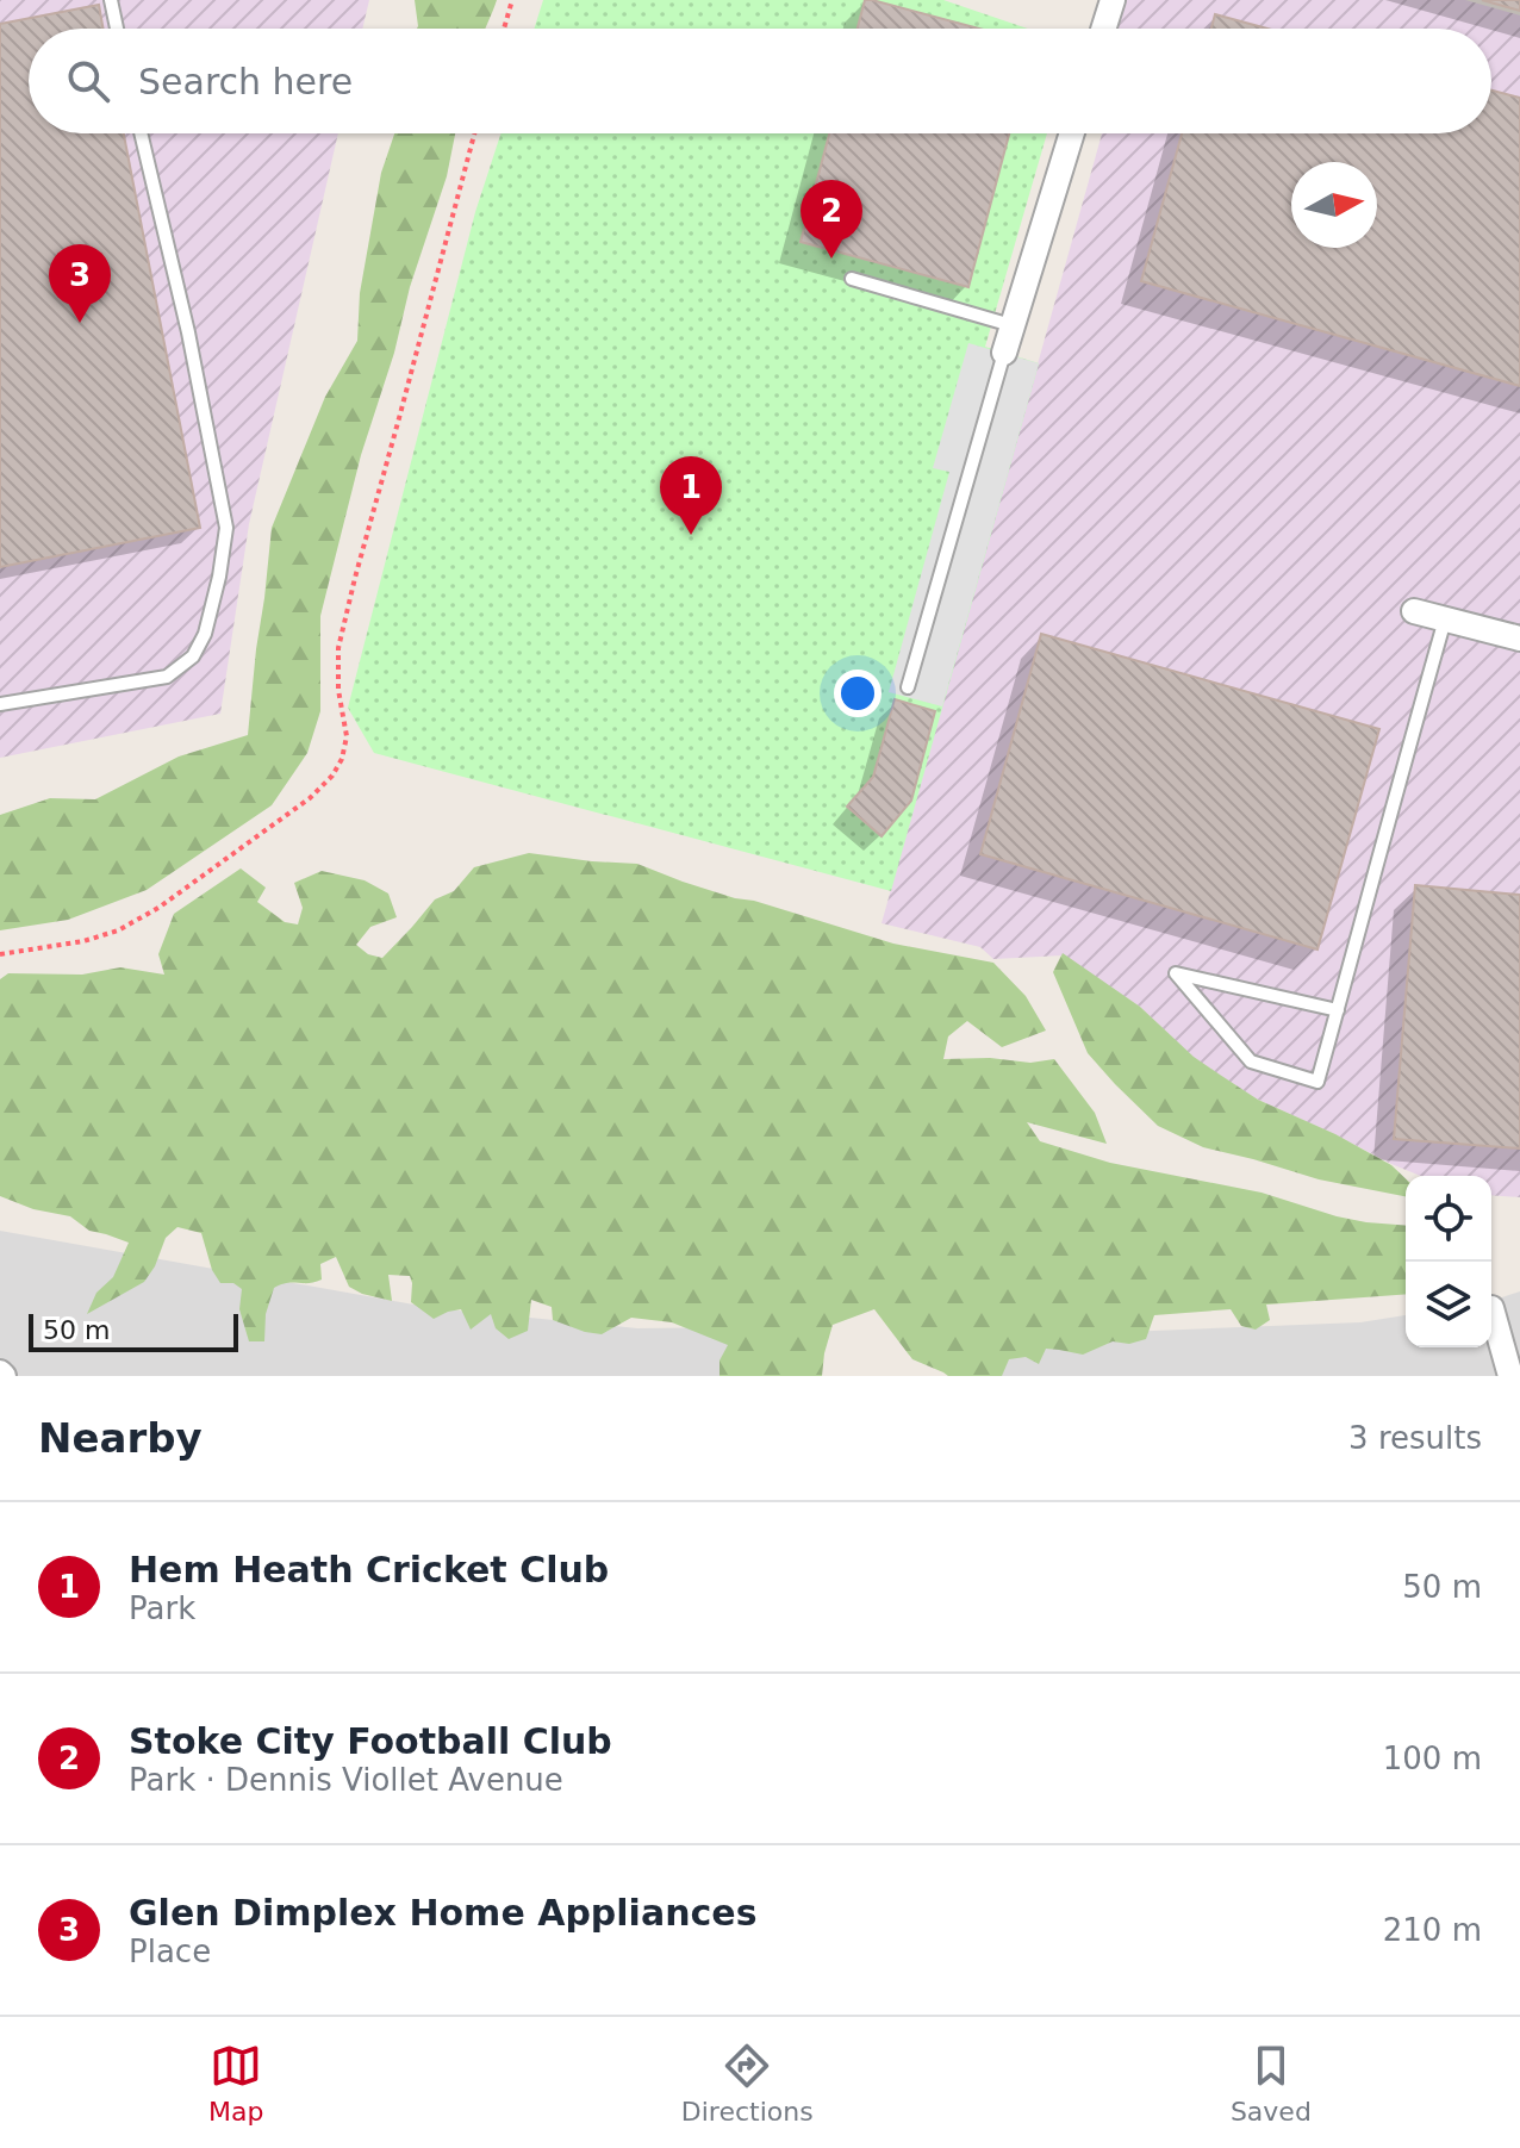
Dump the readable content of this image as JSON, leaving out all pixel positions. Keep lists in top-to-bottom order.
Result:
{
  "scale_bar": "50 m",
  "north": "right",
  "page": {
    "search": "Search here",
    "pins": ["2", "3", "1"],
    "scale": "50 m",
    "heading": ["Nearby", "3 results"],
    "list": [
      {
        "mark": "1",
        "name": "Hem Heath Cricket Club",
        "note": "Park",
        "value": "50 m"
      },
      {
        "mark": "2",
        "name": "Stoke City Football Club",
        "note": "Park · Dennis Viollet Avenue",
        "value": "100 m"
      },
      {
        "mark": "3",
        "name": "Glen Dimplex Home Appliances",
        "note": "Place",
        "value": "210 m"
      }
    ],
    "nav": ["Map", "Directions", "Saved"]
  }
}
